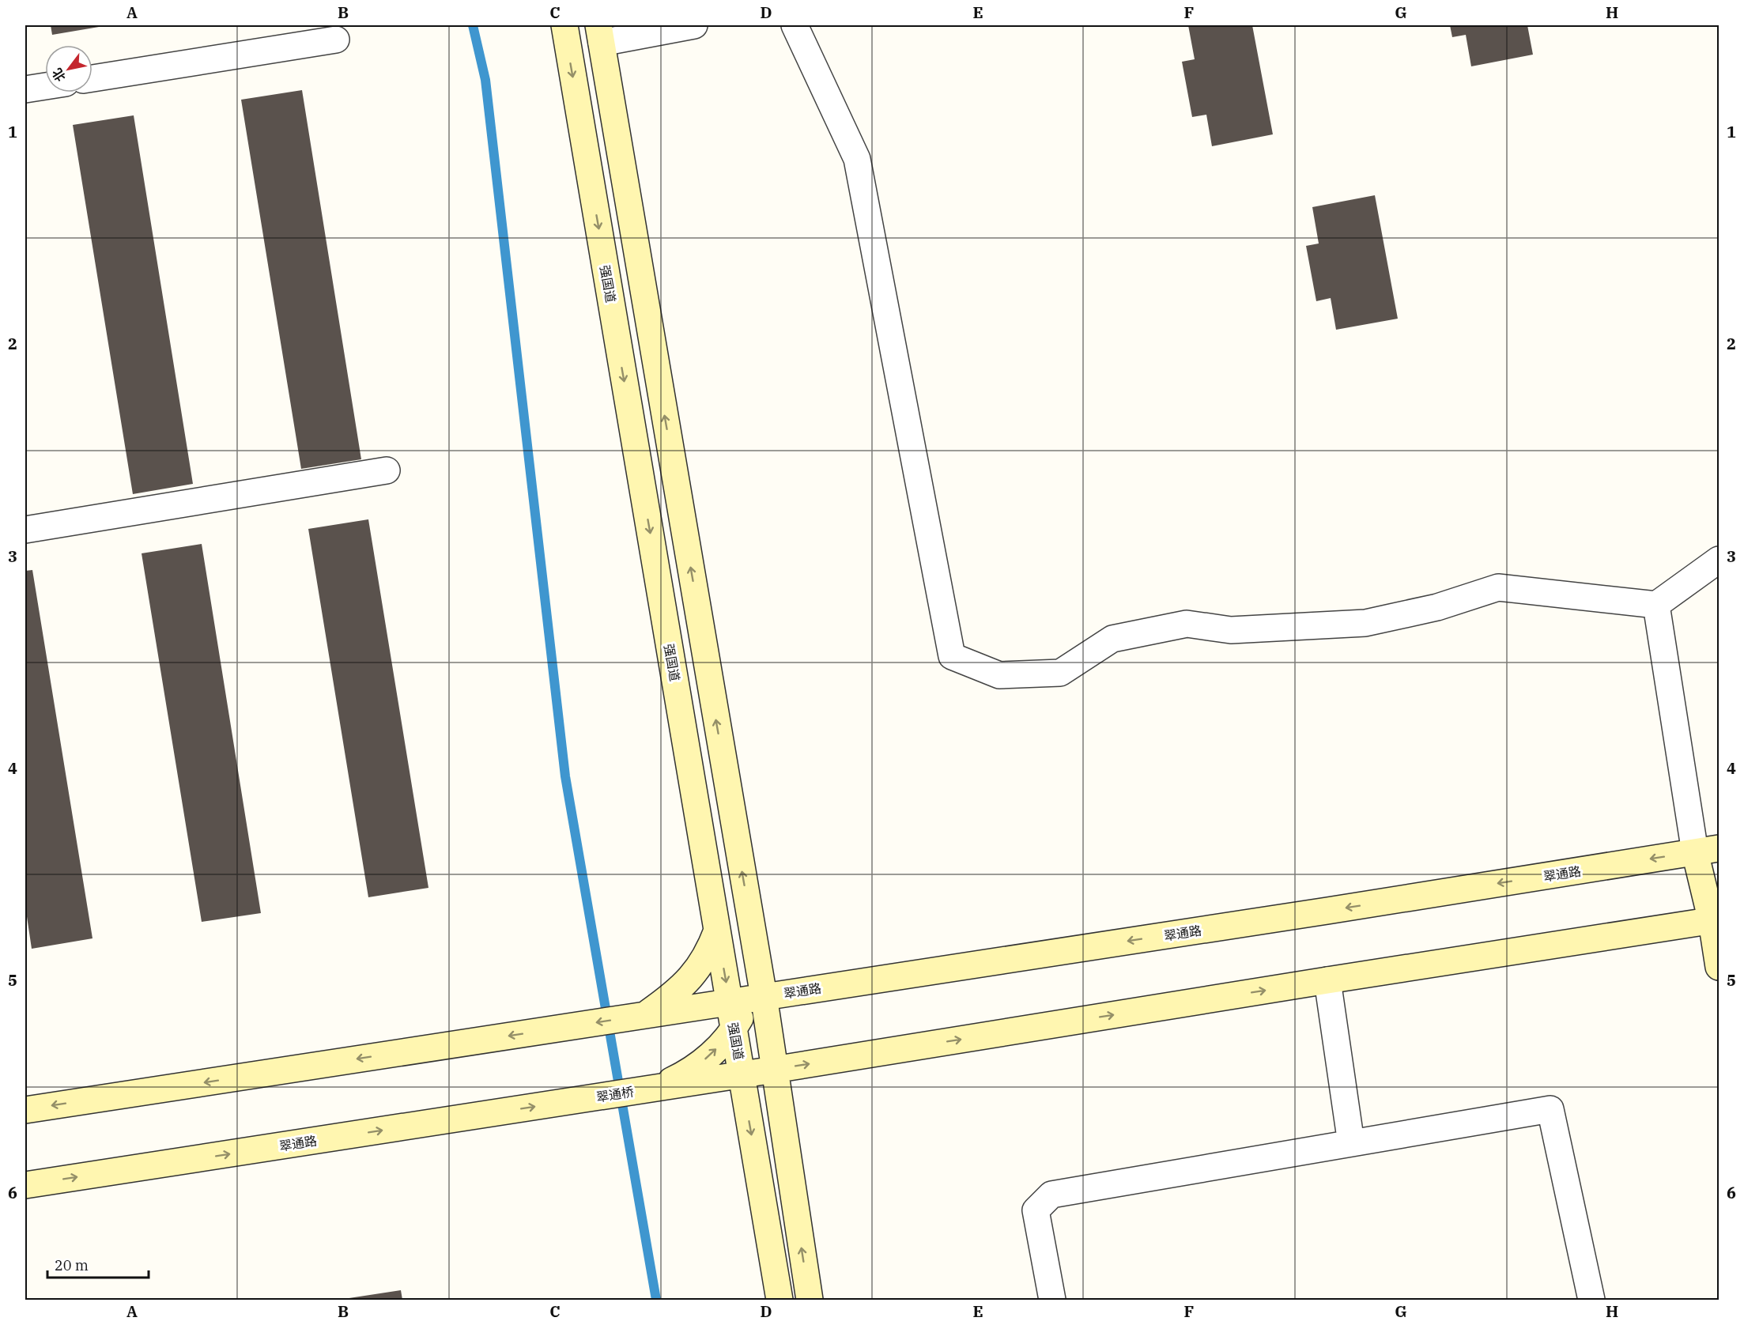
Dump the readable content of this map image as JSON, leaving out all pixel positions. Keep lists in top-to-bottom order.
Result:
{
  "streets": {
    "main road": ["强国道", "翠通路", "翠通桥"]
  },
  "crossings": [
    ["强国道", "翠通路"],
    ["翠通路", "翠通桥"]
  ],
  "scale_bar": "20 m",
  "north": "bottom left",
  "grid": {
    "columns": [
      "A",
      "B",
      "C",
      "D",
      "E",
      "F",
      "G",
      "H"
    ],
    "rows": [
      "1",
      "2",
      "3",
      "4",
      "5",
      "6"
    ]
  }
}
